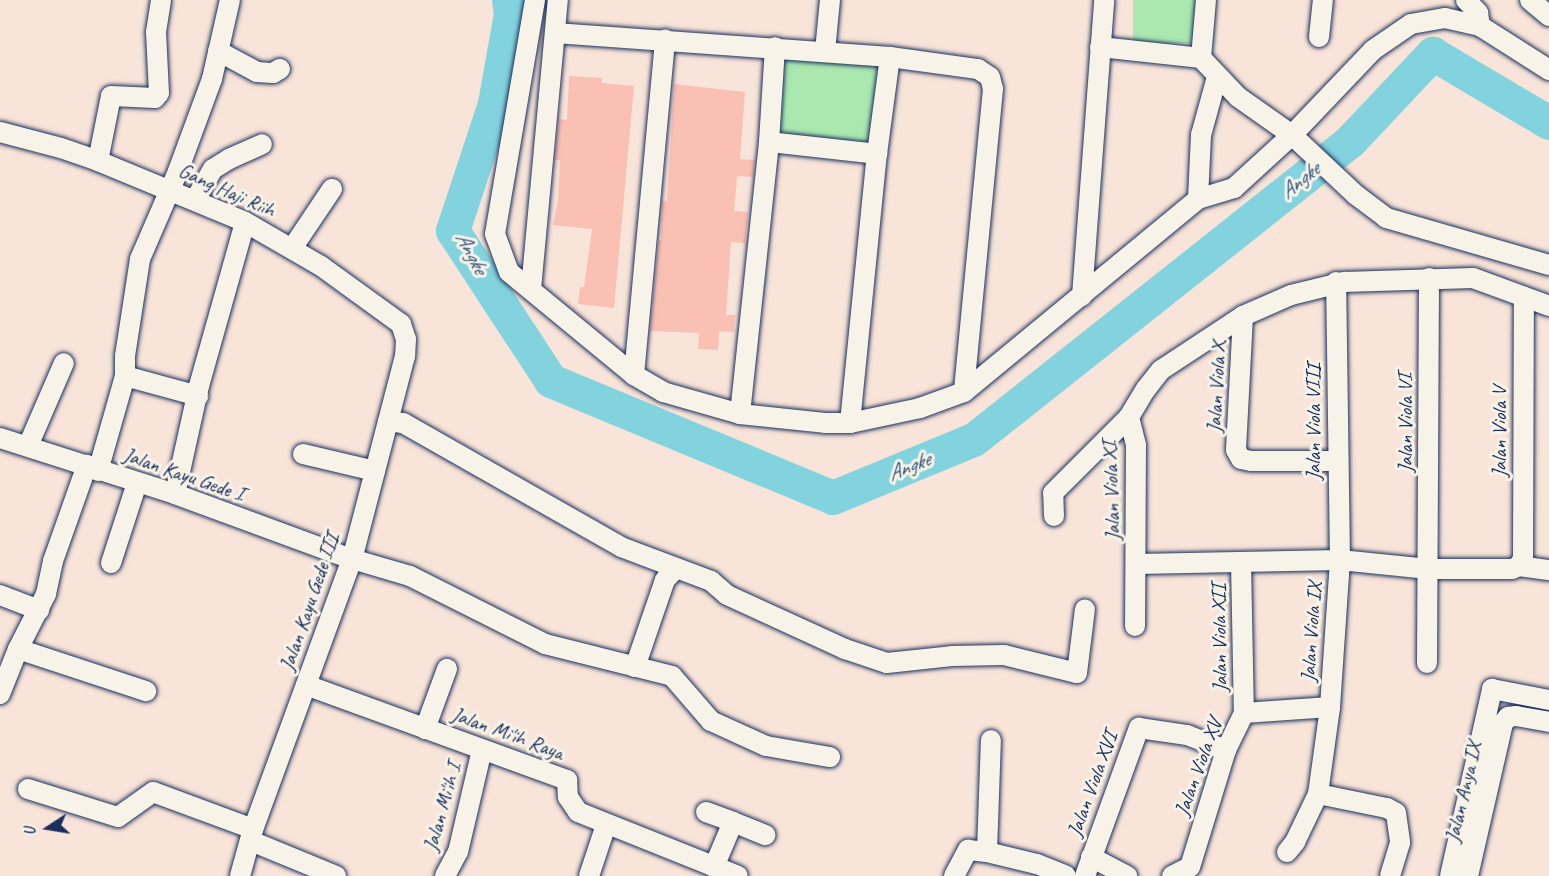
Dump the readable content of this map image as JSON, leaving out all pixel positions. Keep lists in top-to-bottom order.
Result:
{
  "streets": {
    "street": [
      "Gang Haji Riih",
      "Jalan Viola X",
      "Jalan Viola VIII",
      "Jalan Viola VI",
      "Jalan Viola V",
      "Jalan Kayu Gede I",
      "Jalan Viola XI",
      "Jalan Kayu Gede III",
      "Jalan Viola IX",
      "Jalan Viola XII",
      "Jalan Mi'ih Raya",
      "Jalan Viola XV",
      "Jalan Viola XVI",
      "Jalan Anya IX",
      "Jalan Mi'ih I"
    ]
  },
  "crossings": [
    ["Gang Haji Riih", "Jalan Kayu Gede III"],
    ["Jalan Viola X", "Jalan Viola VIII"],
    ["Jalan Viola VIII", "Jalan Viola IX"],
    ["Jalan Kayu Gede I", "Jalan Kayu Gede III"],
    ["Jalan Kayu Gede III", "Jalan Mi'ih Raya"],
    ["Jalan Viola IX", "Jalan Viola XV"],
    ["Jalan Viola XII", "Jalan Viola XV"],
    ["Jalan Mi'ih Raya", "Jalan Mi'ih I"],
    ["Jalan Viola XV", "Jalan Viola XVI"]
  ],
  "water": ["Angke"],
  "north": "left"
}
